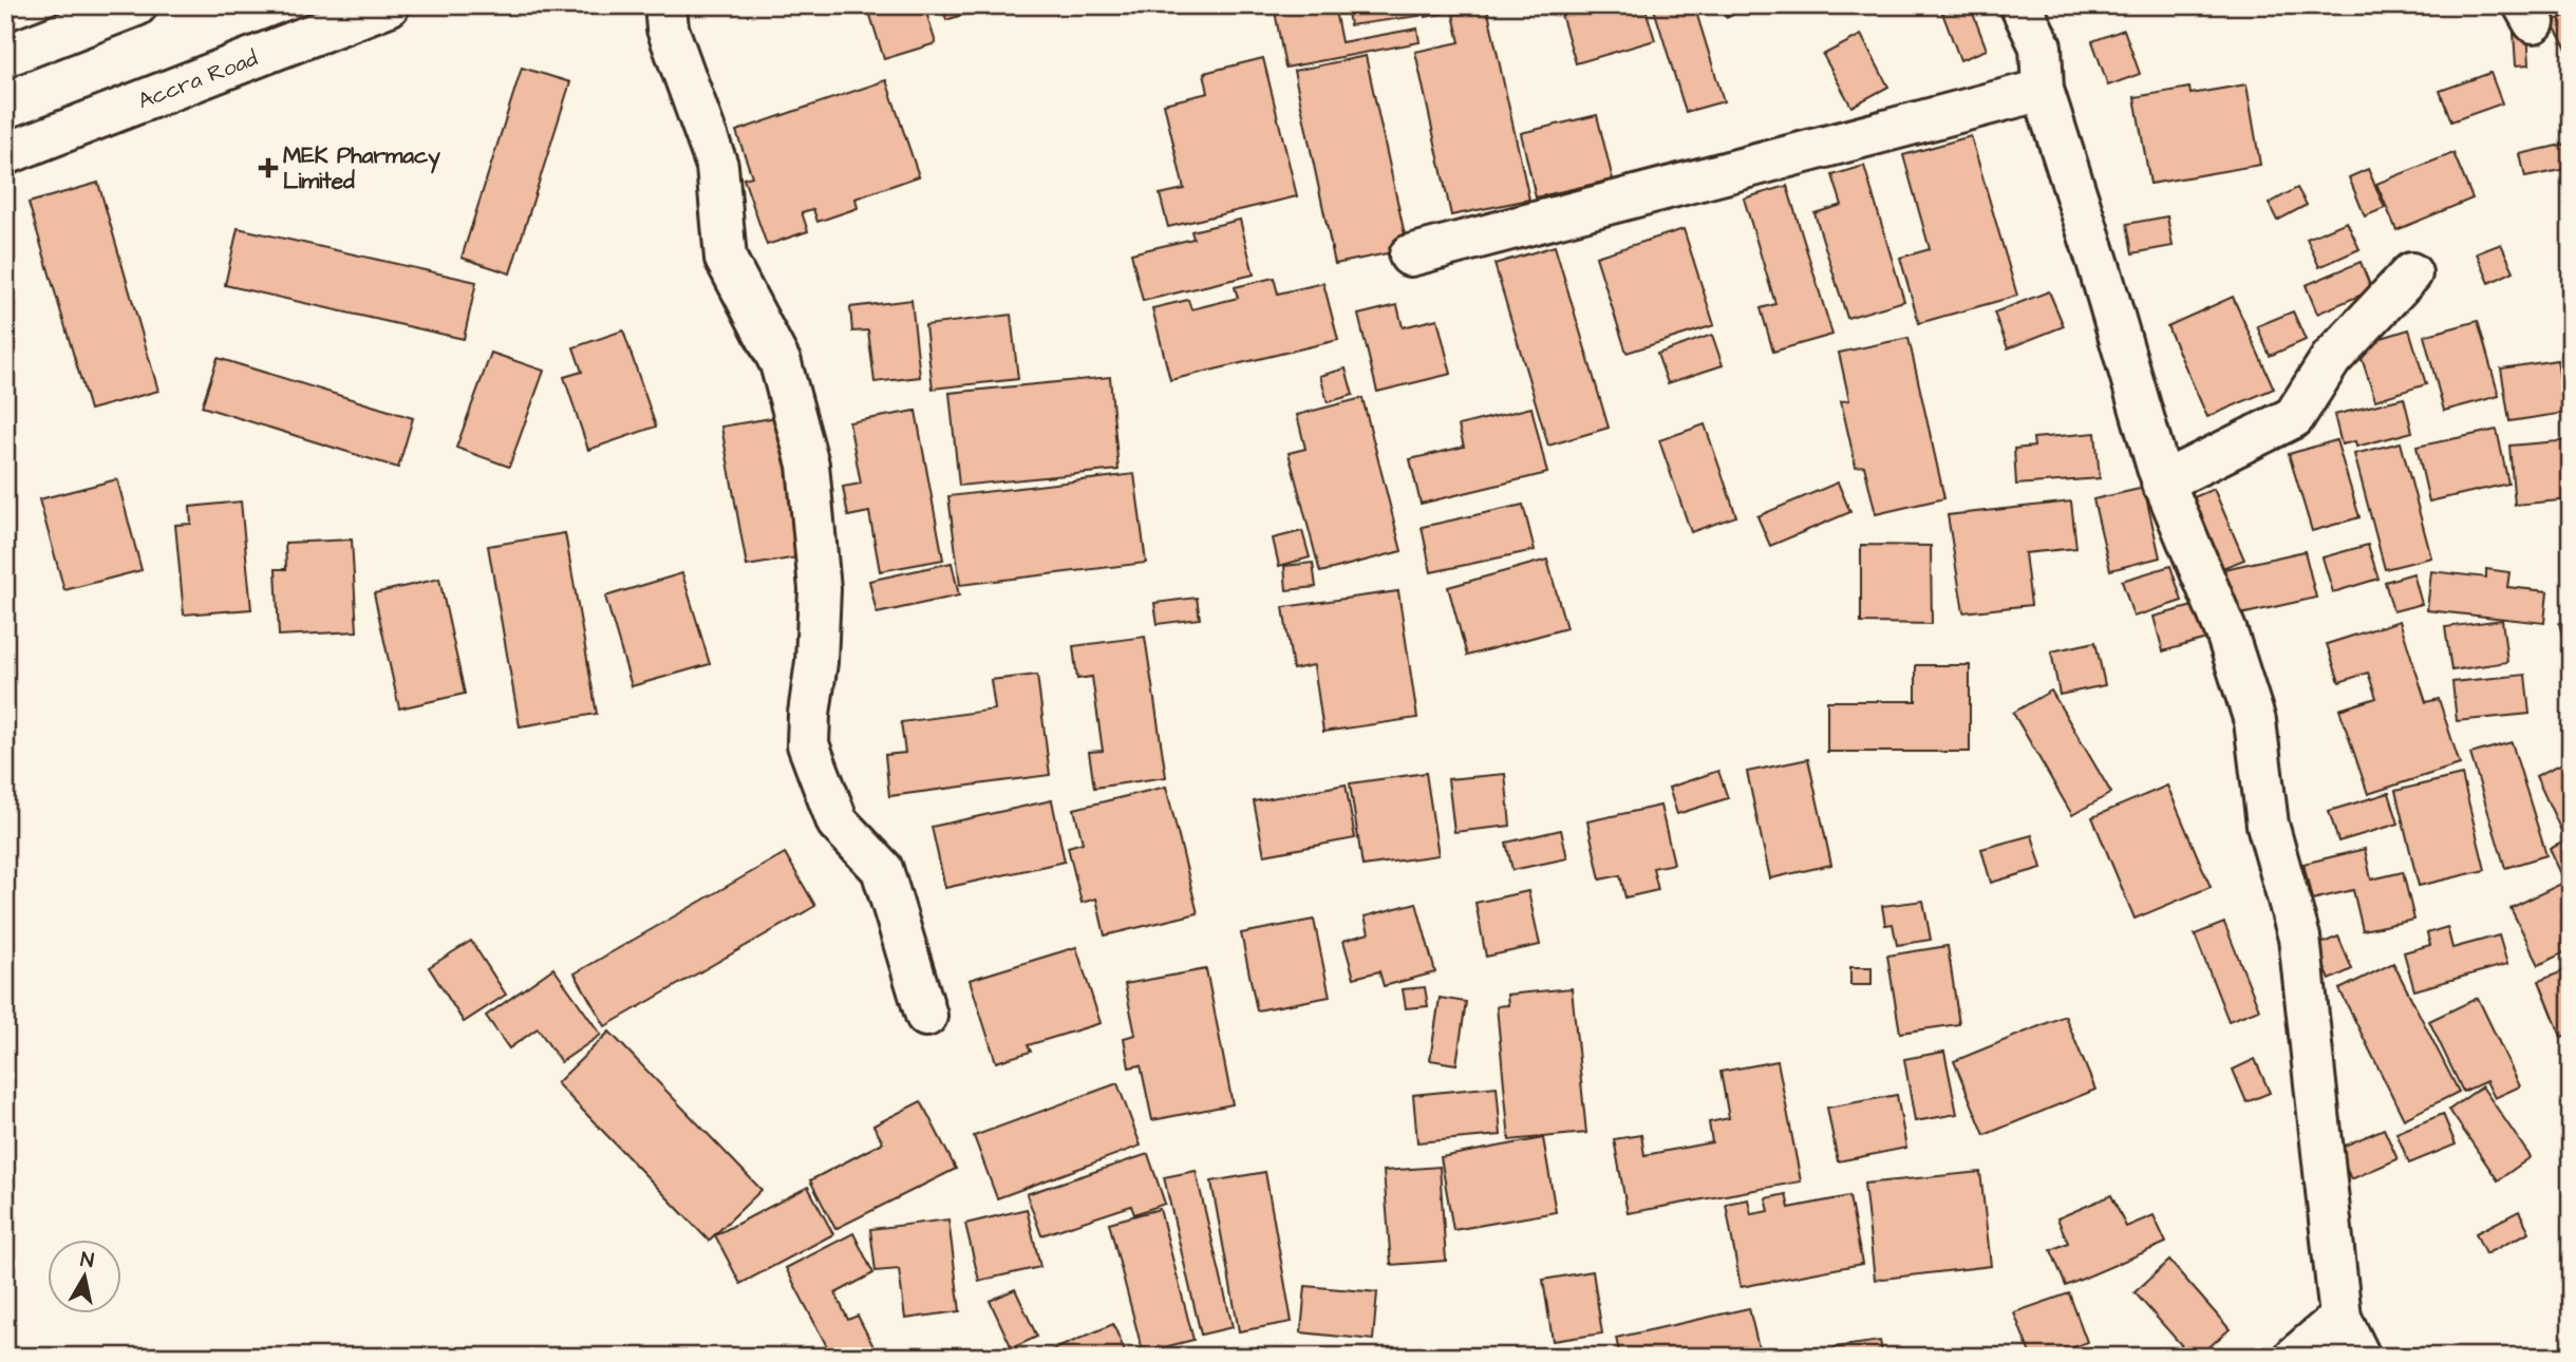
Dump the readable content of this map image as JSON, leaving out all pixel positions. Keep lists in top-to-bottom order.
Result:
{
  "streets": {
    "street": ["Accra Road"]
  },
  "places": {
    "health": ["MEK Pharmacy Limited"]
  },
  "north": "top"
}
